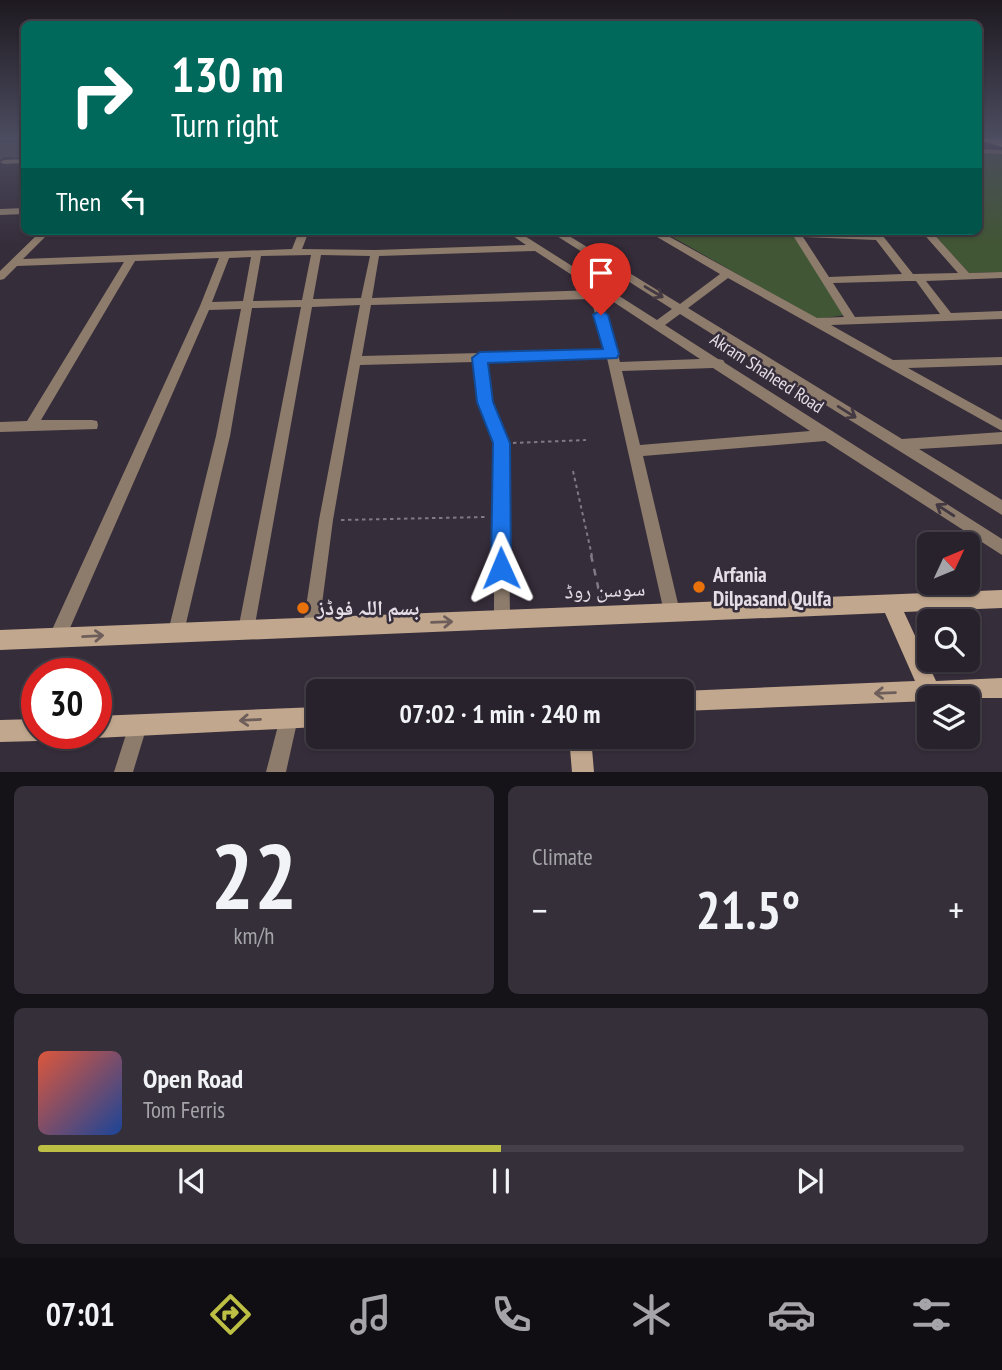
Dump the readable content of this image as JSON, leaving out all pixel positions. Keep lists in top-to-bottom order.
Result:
{
  "streets": {
    "street": ["Akram Shaheed Road", "سوسن روڈ"]
  },
  "places": ["Arfania Dilpasand Qulfa", "بسم اللہ فوڈز"],
  "north": "top right",
  "page": {
    "turn": ["130 m", "Turn right"],
    "then": "Then",
    "limit": "30",
    "trip": "07:02 · 1 min · 240 m",
    "tile": [
      ["22", "km/h"],
      "Climate"
    ],
    "heat": ["−", "21.5°", "+"],
    "song": ["Open Road", "Tom Ferris"],
    "tabs": "07:01"
  }
}
